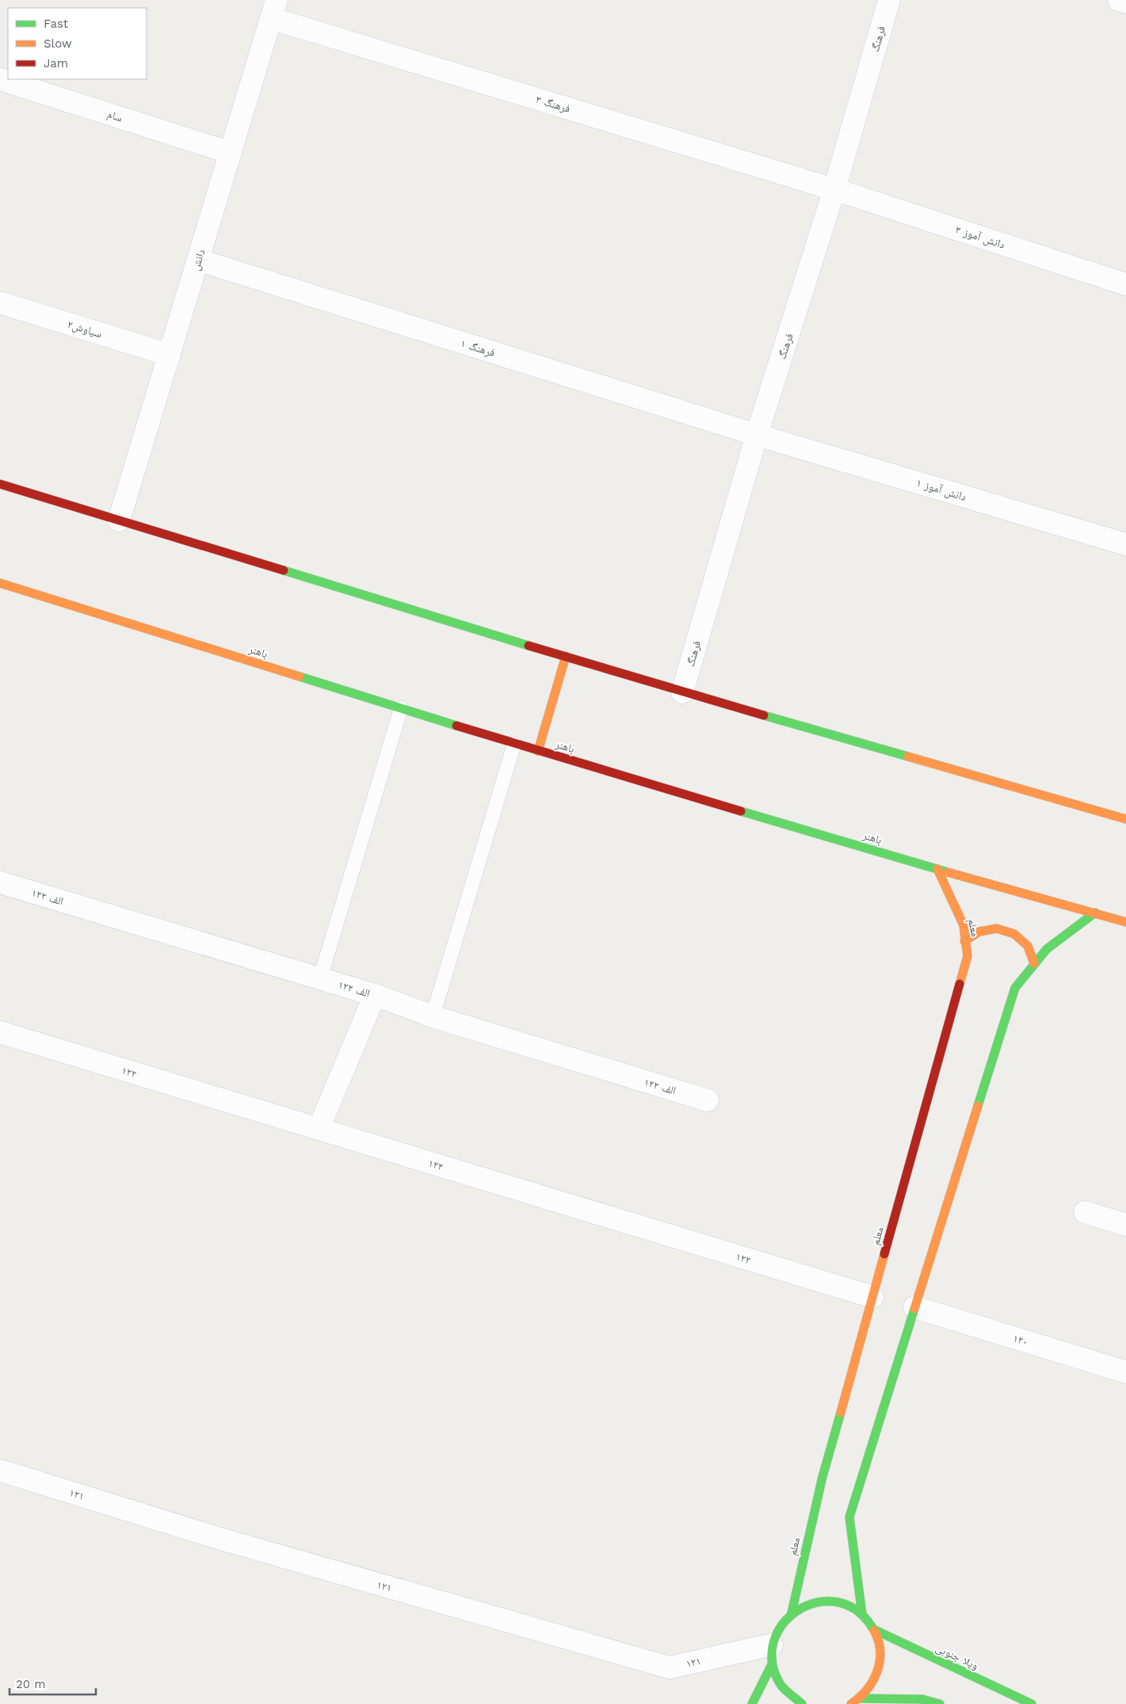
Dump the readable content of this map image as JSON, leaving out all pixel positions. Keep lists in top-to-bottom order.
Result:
{
  "streets": {
    "main road": ["باهنر", "معلم", "ویلا جنوبی"],
    "street": [
      "فرهنگ",
      "فرهنگ ۳",
      "سام",
      "دانش آموز ۳",
      "دانش",
      "سیاوش۲",
      "فرهنگ ۱",
      "دانش آموز ۱",
      "۱۲۲ الف",
      "۱۲۲",
      "۱۲۰",
      "۱۲۱"
    ]
  },
  "crossings": [
    ["فرهنگ", "فرهنگ ۳"],
    ["فرهنگ", "دانش آموز ۳"],
    ["فرهنگ", "فرهنگ ۱"],
    ["فرهنگ", "دانش آموز ۱"],
    ["فرهنگ ۳", "دانش آموز ۳"],
    ["فرهنگ ۳", "دانش"],
    ["سام", "دانش"],
    ["دانش", "سیاوش۲"],
    ["دانش", "فرهنگ ۱"],
    ["فرهنگ ۱", "دانش آموز ۱"],
    ["باهنر", "معلم"],
    ["معلم", "۱۲۲"]
  ],
  "legend": ["Fast", "Slow", "Jam"],
  "scale_bar": "20 m"
}
